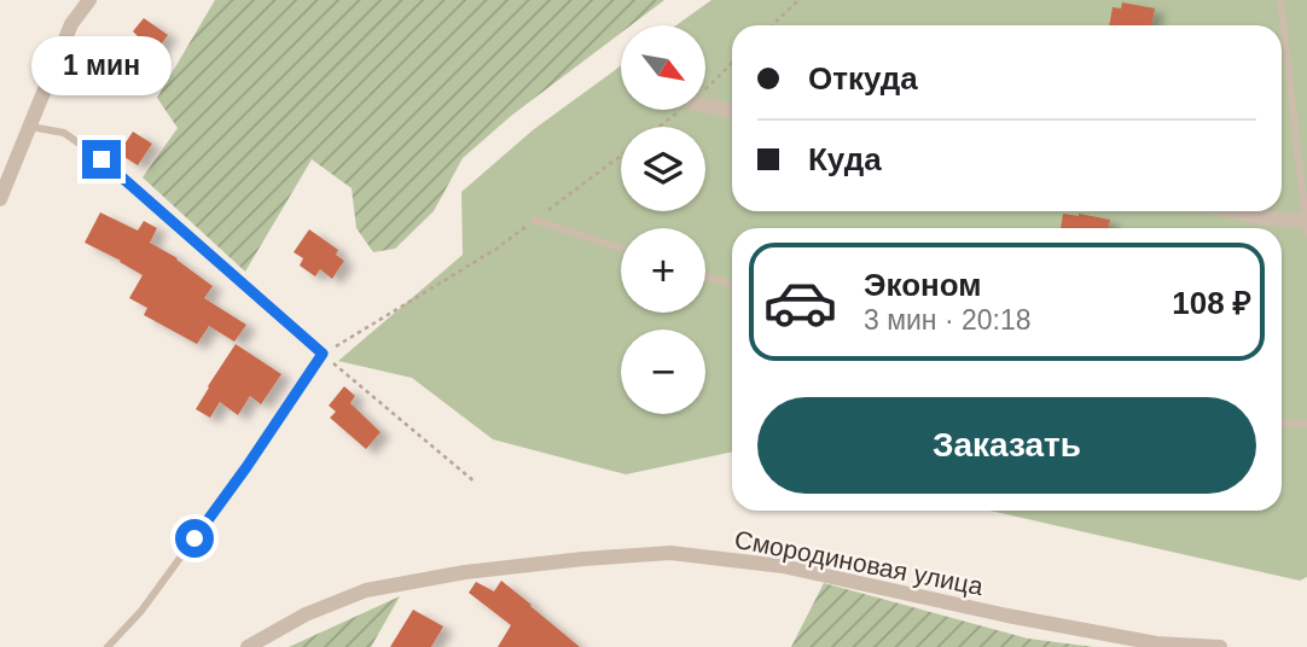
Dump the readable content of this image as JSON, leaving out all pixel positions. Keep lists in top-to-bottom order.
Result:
{
  "streets": {
    "street": ["Смородиновая улица"]
  },
  "north": "bottom right",
  "page": {
    "map_buttons": ["+", "−"],
    "banner": ["Откуда", "Куда"],
    "bubble": "1 мин",
    "list": [
      {
        "name": "Эконом",
        "note": "3 мин · 20:18",
        "value": "108 ₽"
      }
    ],
    "buttons": "Заказать"
  }
}
